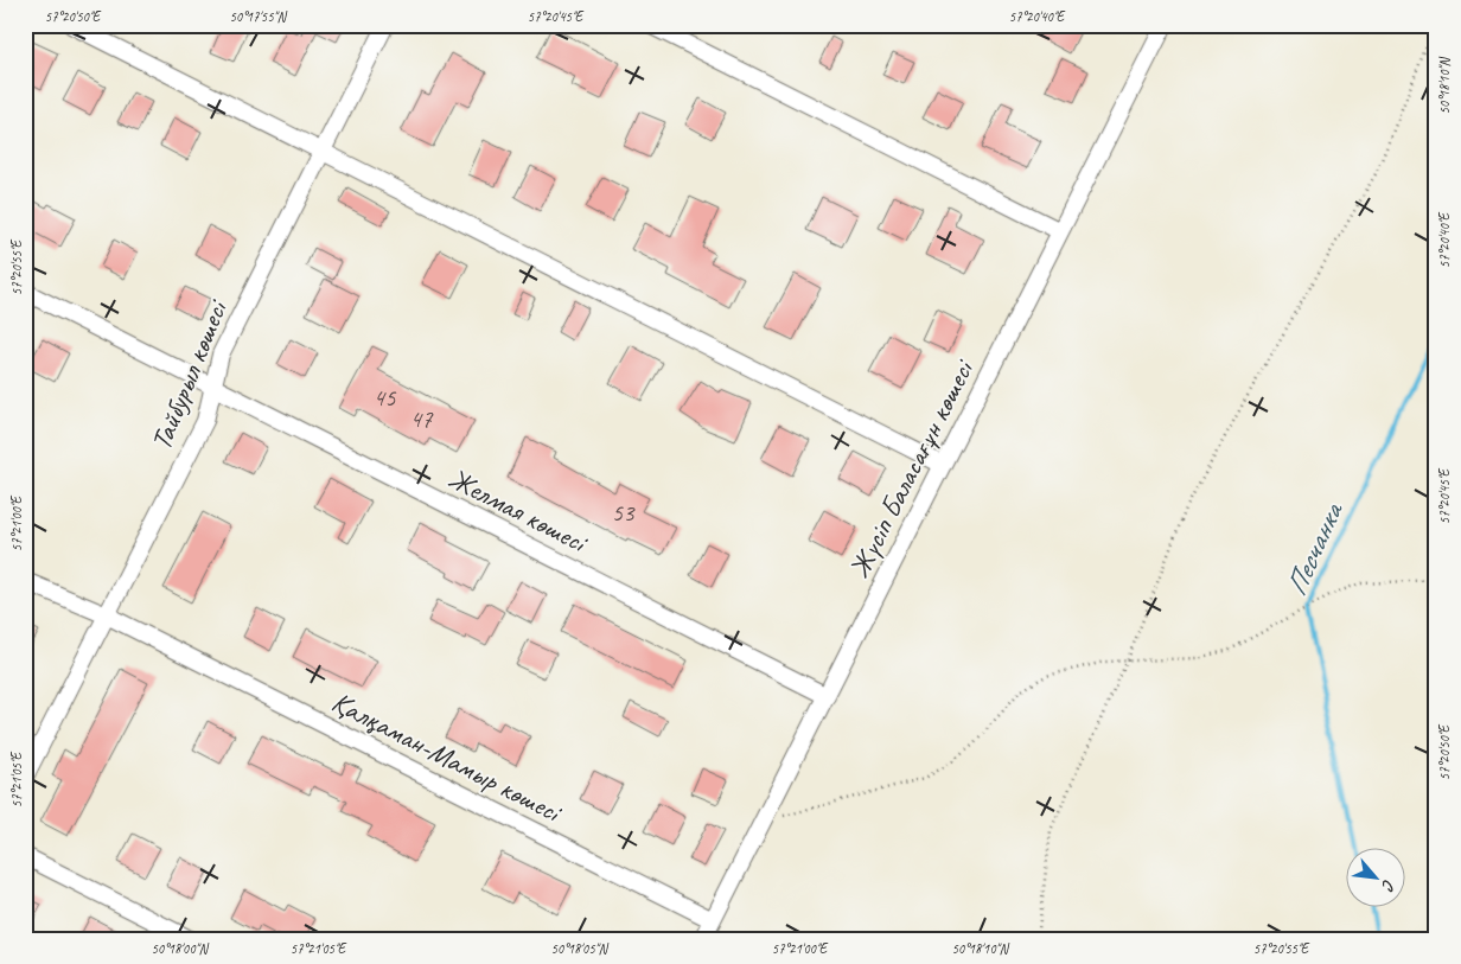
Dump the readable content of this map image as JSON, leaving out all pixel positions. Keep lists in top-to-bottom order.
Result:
{
  "streets": {
    "street": [
      "Тайбурыл көшесі",
      "Жүсіп Баласағұн көшесі",
      "Желмая көшесі",
      "Қалқаман-Мамыр көшесі"
    ]
  },
  "crossings": [
    ["Тайбурыл көшесі", "Желмая көшесі"],
    ["Тайбурыл көшесі", "Қалқаман-Мамыр көшесі"],
    ["Жүсіп Баласағұн көшесі", "Желмая көшесі"],
    ["Жүсіп Баласағұн көшесі", "Қалқаман-Мамыр көшесі"]
  ],
  "water": ["Песчанка"],
  "house_numbers": ["45", "47", "53"],
  "north": "bottom right",
  "coordinates": [
    "57°20'50\"E",
    "50°17'55\"N",
    "57°20'45\"E",
    "57°20'40\"E",
    "50°18'10\"N",
    "57°20'55\"E",
    "57°21'00\"E",
    "57°21'05\"E",
    "50°18'00\"N",
    "50°18'05\"N"
  ]
}
